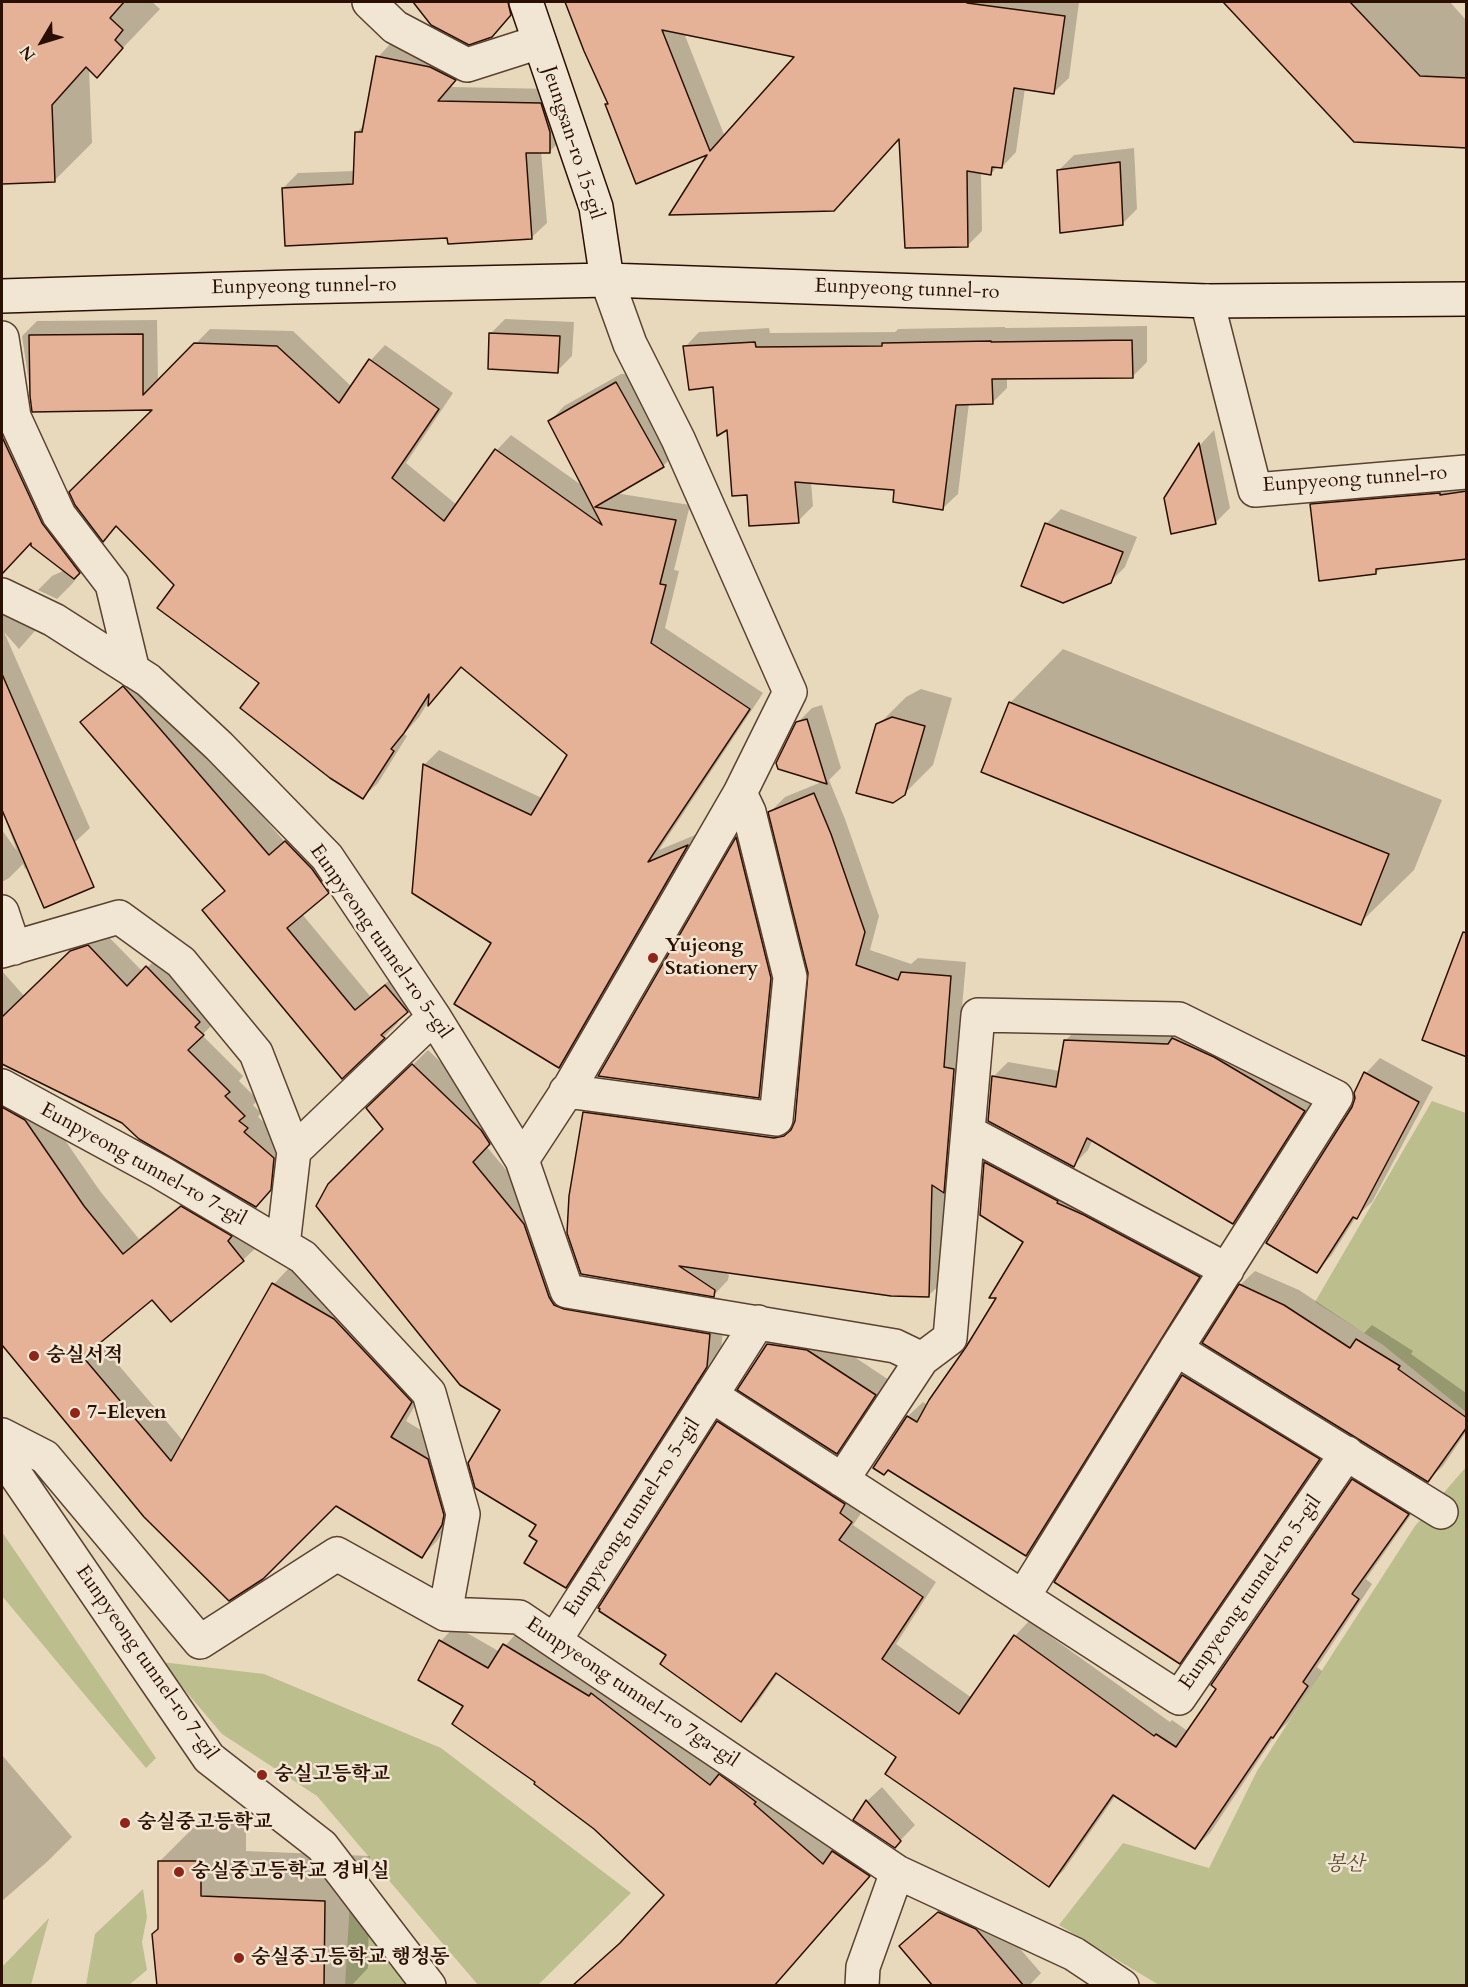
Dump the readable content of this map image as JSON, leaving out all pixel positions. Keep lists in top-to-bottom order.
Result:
{
  "streets": {
    "street": [
      "Jeungsan-ro 15-gil",
      "Eunpyeong tunnel-ro",
      "Eunpyeong tunnel-ro 5-gil",
      "Eunpyeong tunnel-ro 7-gil",
      "Eunpyeong tunnel-ro 7ga-gil"
    ]
  },
  "crossings": [
    ["Jeungsan-ro 15-gil", "Eunpyeong tunnel-ro"],
    ["Eunpyeong tunnel-ro 5-gil", "Eunpyeong tunnel-ro 7ga-gil"],
    ["Eunpyeong tunnel-ro 7-gil", "Eunpyeong tunnel-ro 7ga-gil"]
  ],
  "parks": ["봉산"],
  "places": [
    "Yujeong Stationery",
    "숭실서적",
    "7-Eleven",
    "숭실고등학교",
    "숭실중고등학교",
    "숭실중고등학교 경비실",
    "숭실중고등학교 행정동"
  ],
  "north": "bottom left"
}
